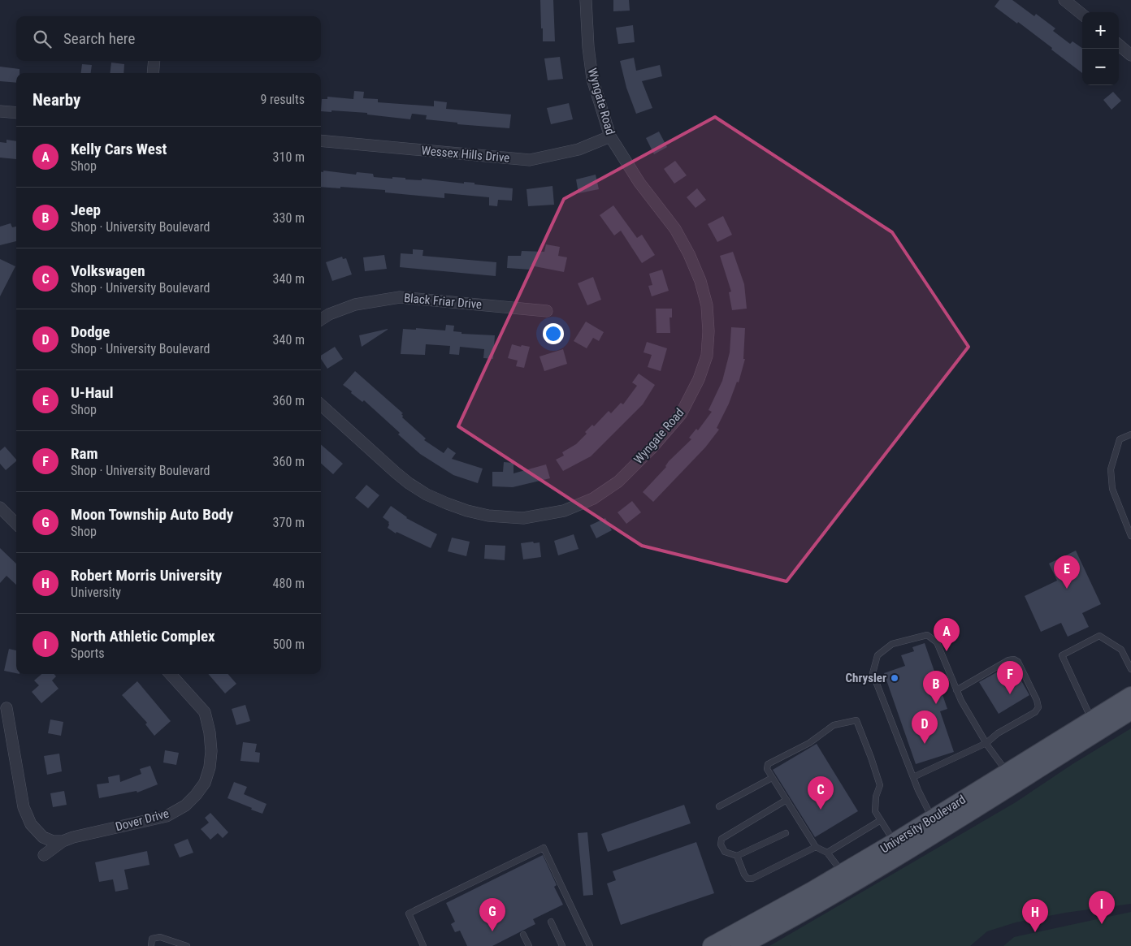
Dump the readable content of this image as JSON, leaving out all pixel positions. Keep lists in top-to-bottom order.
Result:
{
  "streets": {
    "main road": ["University Boulevard"],
    "street": [
      "Wyngate Road",
      "Wessex Hills Drive",
      "Black Friar Drive",
      "Dover Drive"
    ]
  },
  "crossings": [
    ["Wyngate Road", "Wessex Hills Drive"]
  ],
  "places": ["Chrysler"],
  "page": {
    "map_buttons": ["+", "−"],
    "search": "Search here",
    "heading": ["Nearby", "9 results"],
    "list": [
      {
        "mark": "A",
        "name": "Kelly Cars West",
        "note": "Shop",
        "value": "310 m"
      },
      {
        "mark": "B",
        "name": "Jeep",
        "note": "Shop · University Boulevard",
        "value": "330 m"
      },
      {
        "mark": "C",
        "name": "Volkswagen",
        "note": "Shop · University Boulevard",
        "value": "340 m"
      },
      {
        "mark": "D",
        "name": "Dodge",
        "note": "Shop · University Boulevard",
        "value": "340 m"
      },
      {
        "mark": "E",
        "name": "U-Haul",
        "note": "Shop",
        "value": "360 m"
      },
      {
        "mark": "F",
        "name": "Ram",
        "note": "Shop · University Boulevard",
        "value": "360 m"
      },
      {
        "mark": "G",
        "name": "Moon Township Auto Body",
        "note": "Shop",
        "value": "370 m"
      },
      {
        "mark": "H",
        "name": "Robert Morris University",
        "note": "University",
        "value": "480 m"
      },
      {
        "mark": "I",
        "name": "North Athletic Complex",
        "note": "Sports",
        "value": "500 m"
      }
    ],
    "pins": [
      "E",
      "A",
      "F",
      "B",
      "D",
      "C",
      "I",
      "G",
      "H"
    ]
  }
}
